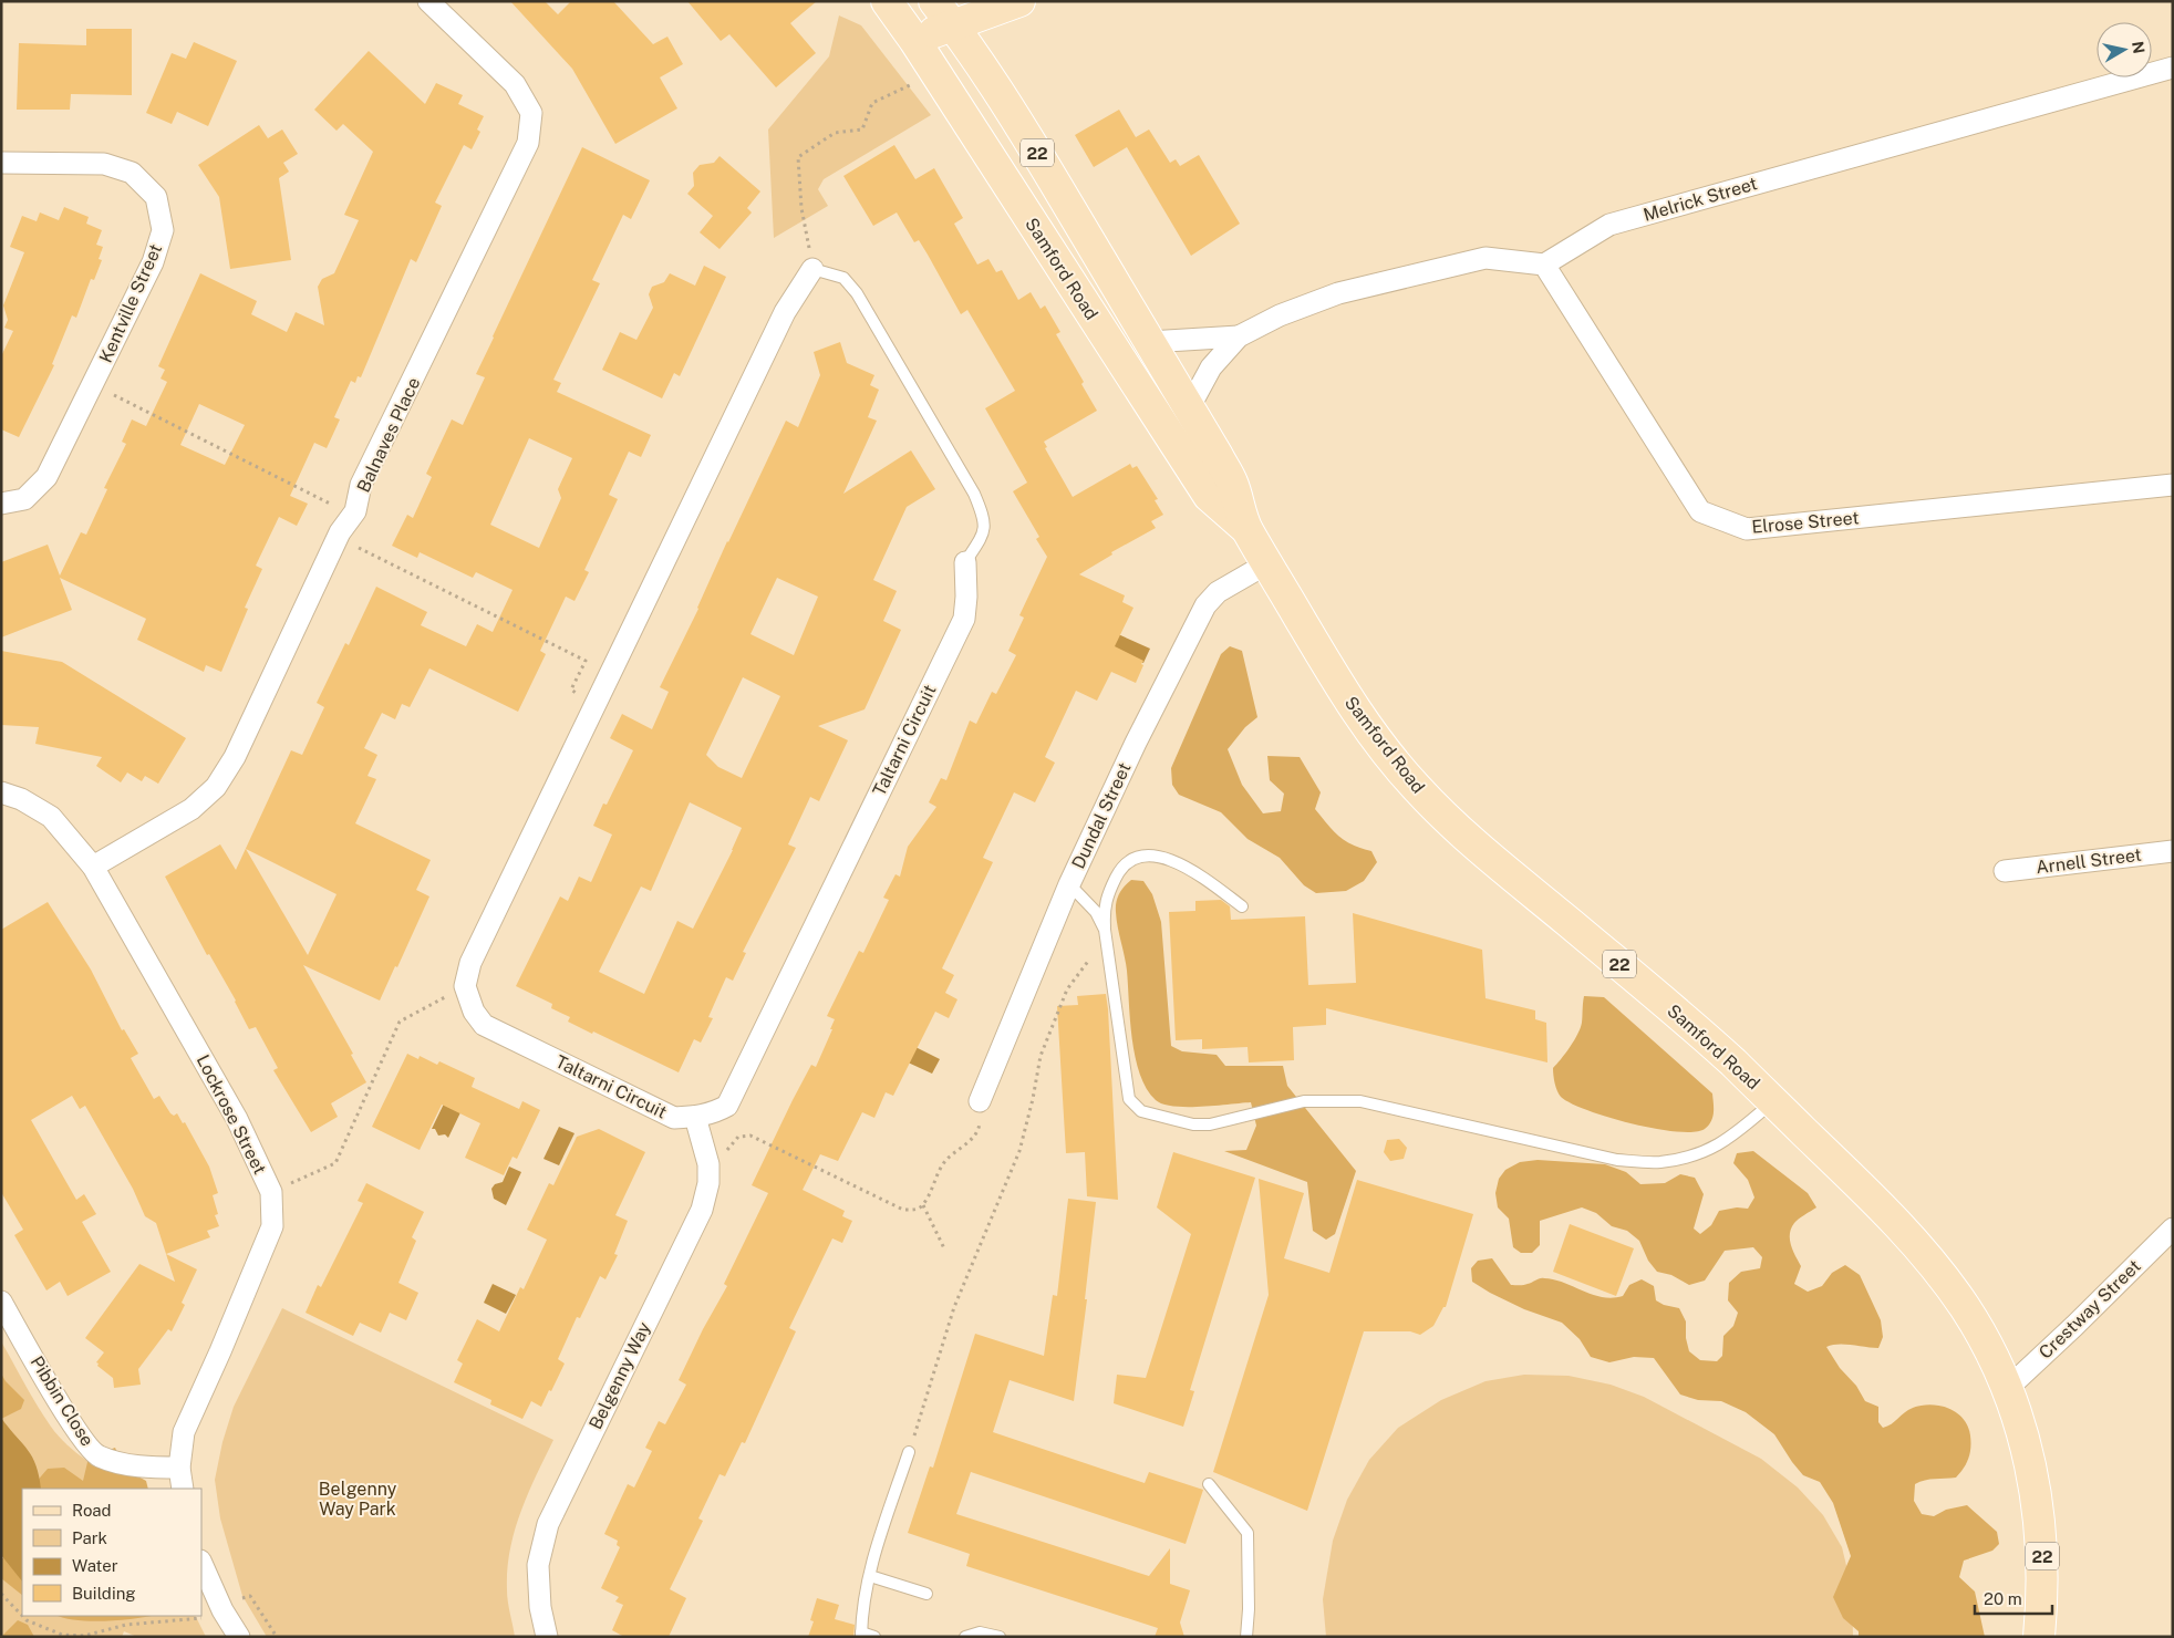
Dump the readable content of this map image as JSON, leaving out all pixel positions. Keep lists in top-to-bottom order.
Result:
{
  "streets": {
    "main road": ["22", "Samford Road"],
    "street": [
      "Melrick Street",
      "Kentville Street",
      "Balnaves Place",
      "Elrose Street",
      "Taltarni Circuit",
      "Dundal Street",
      "Arnell Street",
      "Lockrose Street",
      "Crestway Street",
      "Belgenny Way",
      "Pibbin Close"
    ]
  },
  "crossings": [
    ["Melrick Street", "Elrose Street"],
    ["Samford Road", "Dundal Street"],
    ["Samford Road", "Crestway Street"],
    ["Balnaves Place", "Lockrose Street"],
    ["Taltarni Circuit", "Belgenny Way"],
    ["Lockrose Street", "Pibbin Close"]
  ],
  "parks": ["Belgenny Way Park"],
  "legend": [
    "Road",
    "Park",
    "Water",
    "Building"
  ],
  "scale_bar": "20 m",
  "north": "right"
}
